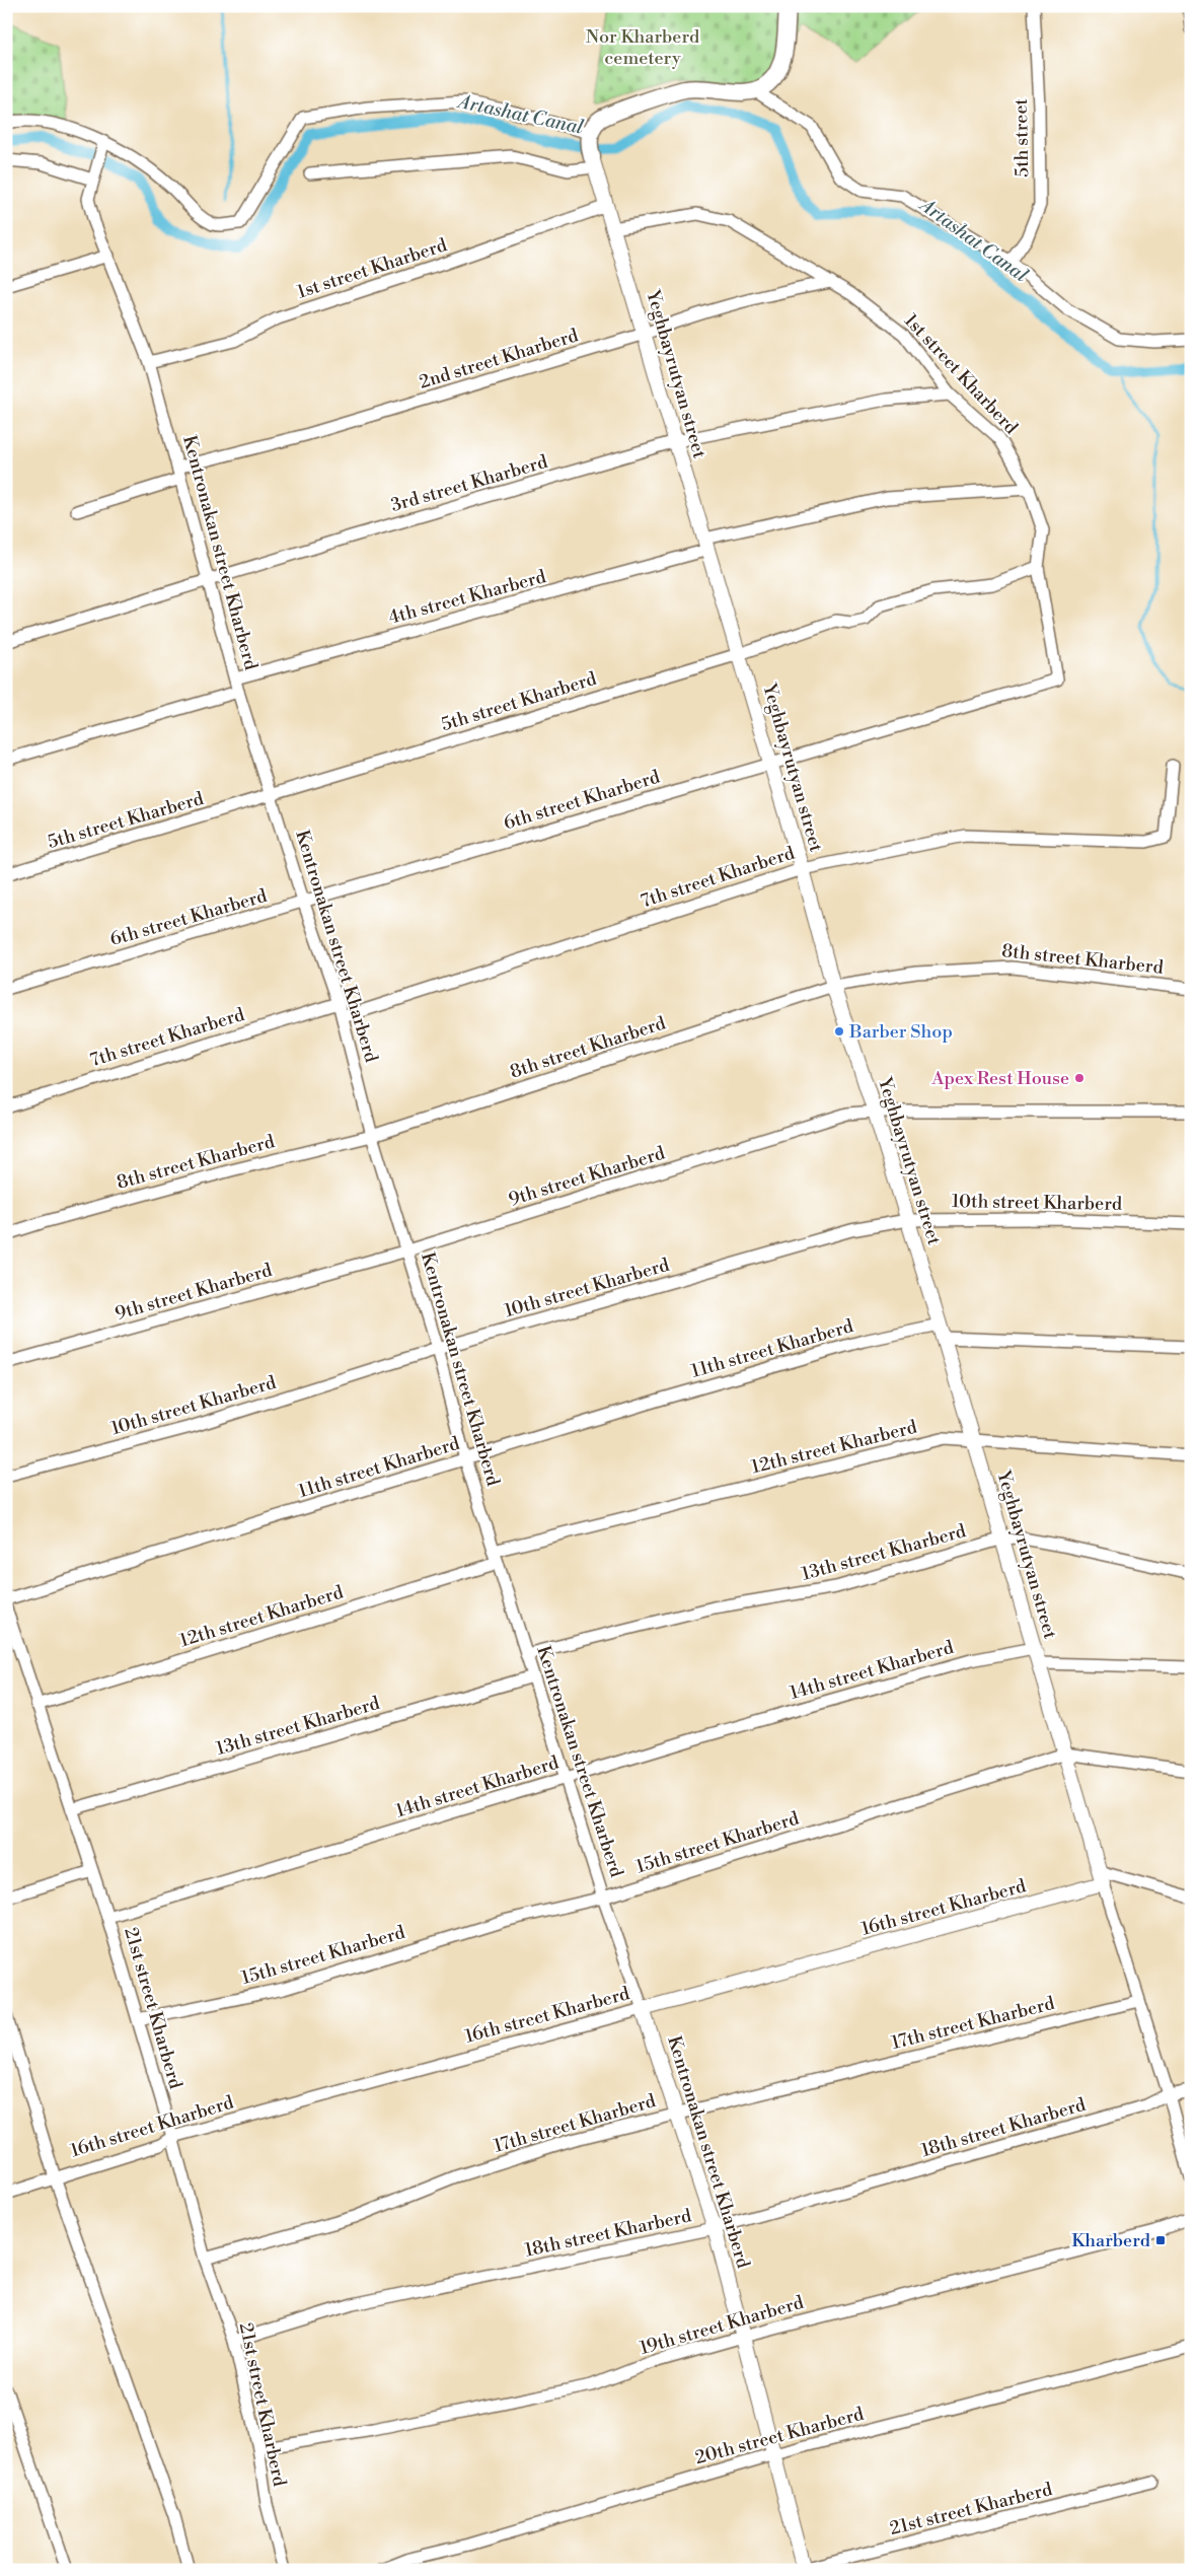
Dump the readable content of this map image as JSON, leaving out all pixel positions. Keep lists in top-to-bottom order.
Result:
{
  "streets": {
    "street": [
      "5th street",
      "1st street Kharberd",
      "2nd street Kharberd",
      "Yeghbayrutyan street",
      "3rd street Kharberd",
      "Kentronakan street Kharberd",
      "4th street Kharberd",
      "5th street Kharberd",
      "6th street Kharberd",
      "7th street Kharberd",
      "8th street Kharberd",
      "9th street Kharberd",
      "10th street Kharberd",
      "11th street Kharberd",
      "12th street Kharberd",
      "13th street Kharberd",
      "14th street Kharberd",
      "15th street Kharberd",
      "16th street Kharberd",
      "21st street Kharberd",
      "17th street Kharberd",
      "18th street Kharberd",
      "19th street Kharberd",
      "20th street Kharberd"
    ]
  },
  "crossings": [
    ["1st street Kharberd", "2nd street Kharberd"],
    ["1st street Kharberd", "Yeghbayrutyan street"],
    ["1st street Kharberd", "3rd street Kharberd"],
    ["1st street Kharberd", "Kentronakan street Kharberd"],
    ["1st street Kharberd", "4th street Kharberd"],
    ["1st street Kharberd", "5th street Kharberd"],
    ["1st street Kharberd", "6th street Kharberd"],
    ["2nd street Kharberd", "Yeghbayrutyan street"],
    ["2nd street Kharberd", "Kentronakan street Kharberd"],
    ["Yeghbayrutyan street", "3rd street Kharberd"],
    ["Yeghbayrutyan street", "4th street Kharberd"],
    ["Yeghbayrutyan street", "5th street Kharberd"],
    ["Yeghbayrutyan street", "6th street Kharberd"],
    ["Yeghbayrutyan street", "7th street Kharberd"],
    ["Yeghbayrutyan street", "8th street Kharberd"],
    ["Yeghbayrutyan street", "9th street Kharberd"],
    ["Yeghbayrutyan street", "10th street Kharberd"],
    ["Yeghbayrutyan street", "11th street Kharberd"],
    ["Yeghbayrutyan street", "12th street Kharberd"],
    ["Yeghbayrutyan street", "13th street Kharberd"],
    ["Yeghbayrutyan street", "14th street Kharberd"],
    ["Yeghbayrutyan street", "15th street Kharberd"],
    ["Yeghbayrutyan street", "16th street Kharberd"],
    ["Yeghbayrutyan street", "17th street Kharberd"],
    ["Yeghbayrutyan street", "18th street Kharberd"],
    ["3rd street Kharberd", "Kentronakan street Kharberd"],
    ["Kentronakan street Kharberd", "4th street Kharberd"],
    ["Kentronakan street Kharberd", "5th street Kharberd"],
    ["Kentronakan street Kharberd", "6th street Kharberd"],
    ["Kentronakan street Kharberd", "7th street Kharberd"],
    ["Kentronakan street Kharberd", "8th street Kharberd"],
    ["Kentronakan street Kharberd", "9th street Kharberd"],
    ["Kentronakan street Kharberd", "10th street Kharberd"],
    ["Kentronakan street Kharberd", "11th street Kharberd"],
    ["Kentronakan street Kharberd", "12th street Kharberd"],
    ["Kentronakan street Kharberd", "13th street Kharberd"],
    ["Kentronakan street Kharberd", "14th street Kharberd"],
    ["Kentronakan street Kharberd", "15th street Kharberd"],
    ["Kentronakan street Kharberd", "16th street Kharberd"],
    ["Kentronakan street Kharberd", "21st street Kharberd"],
    ["Kentronakan street Kharberd", "17th street Kharberd"],
    ["Kentronakan street Kharberd", "18th street Kharberd"],
    ["Kentronakan street Kharberd", "19th street Kharberd"],
    ["Kentronakan street Kharberd", "20th street Kharberd"],
    ["5th street Kharberd", "6th street Kharberd"],
    ["12th street Kharberd", "21st street Kharberd"],
    ["13th street Kharberd", "21st street Kharberd"],
    ["14th street Kharberd", "21st street Kharberd"],
    ["15th street Kharberd", "21st street Kharberd"],
    ["16th street Kharberd", "21st street Kharberd"],
    ["21st street Kharberd", "17th street Kharberd"],
    ["21st street Kharberd", "18th street Kharberd"],
    ["21st street Kharberd", "19th street Kharberd"]
  ],
  "water": ["Artashat Canal"],
  "parks": ["Nor Kharberd cemetery"],
  "places": {
    "other": ["Barber Shop", "Apex Rest House"],
    "transit": ["Kharberd"]
  }
}
